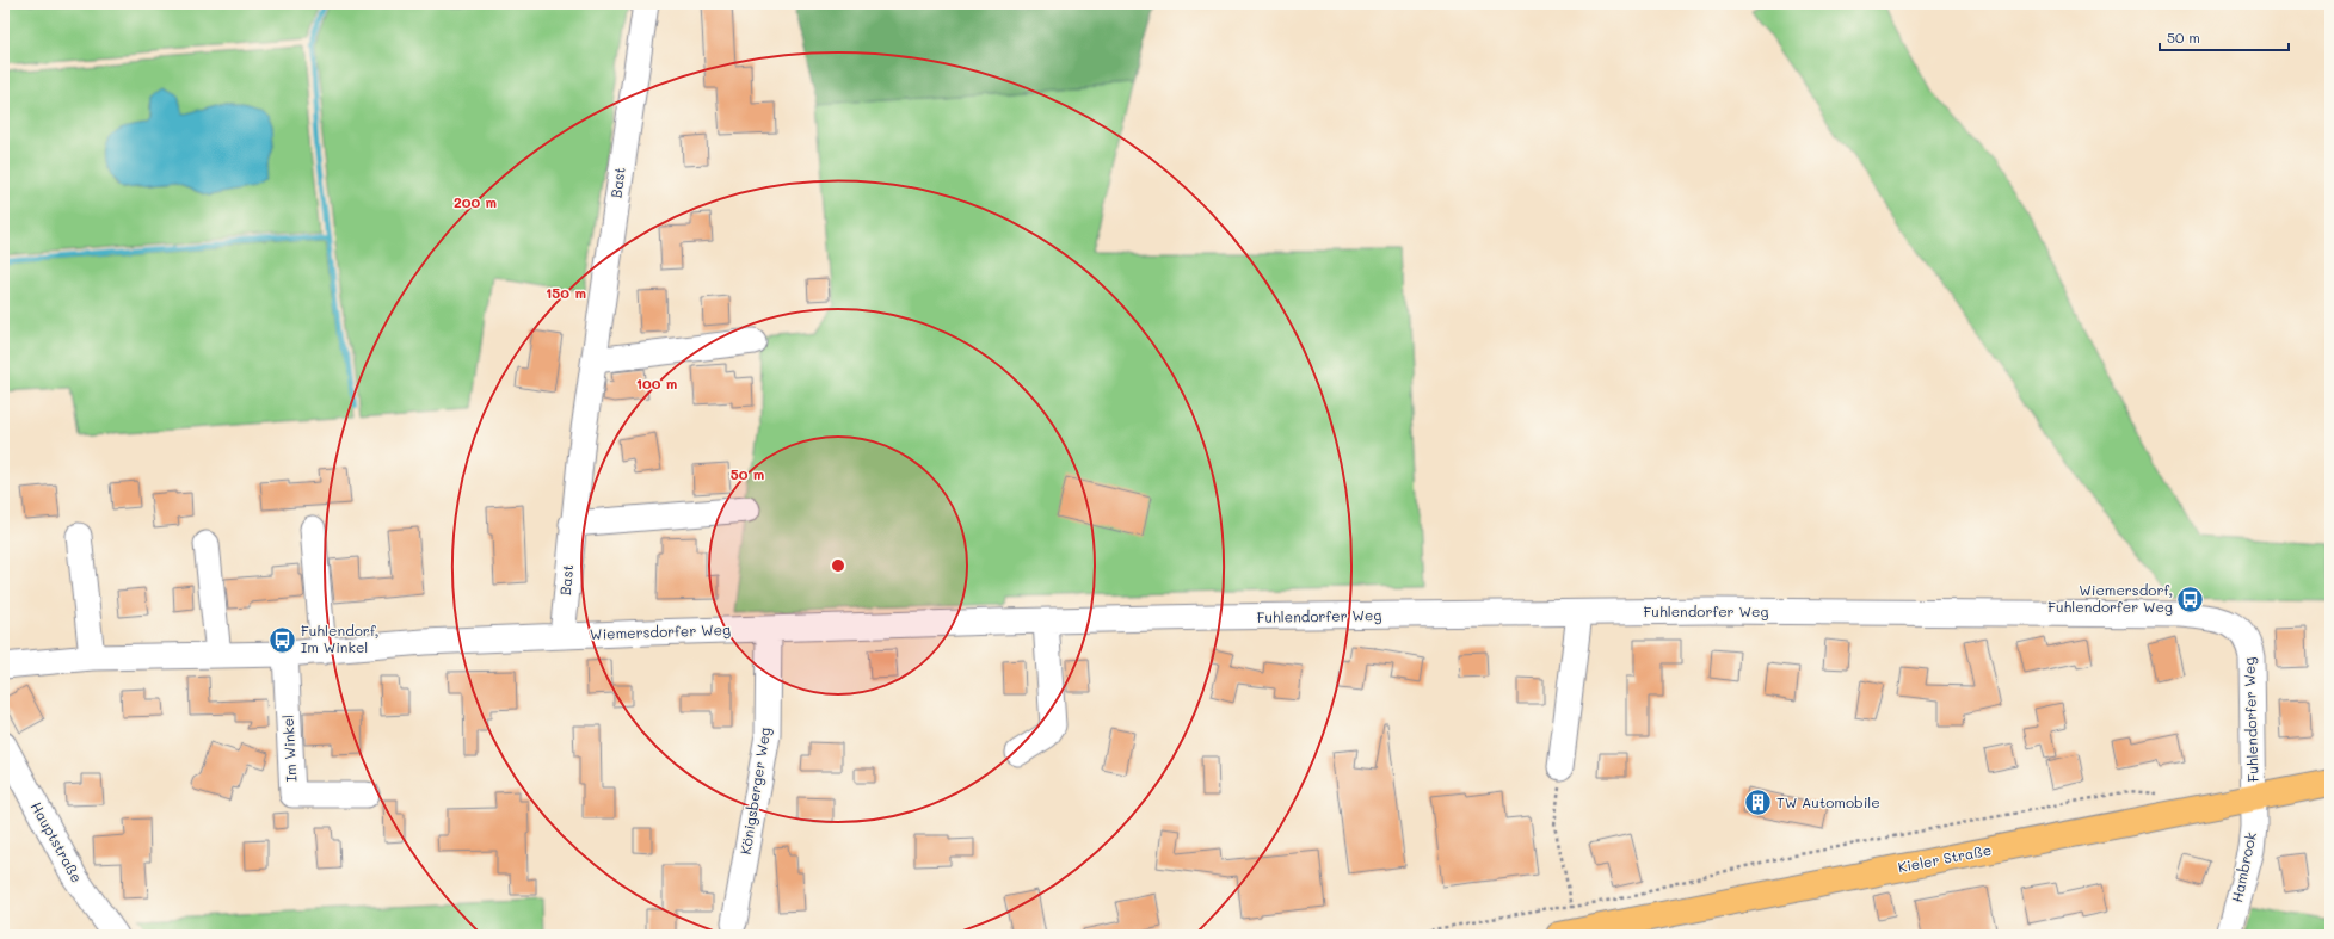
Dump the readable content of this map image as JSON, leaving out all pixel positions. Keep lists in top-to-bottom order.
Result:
{
  "streets": {
    "main road": ["Kieler Straße"],
    "street": [
      "Bast",
      "Fuhlendorfer Weg",
      "Wiemersdorfer Weg",
      "Im Winkel",
      "Königsberger Weg",
      "Hauptstraße",
      "Hambrook"
    ]
  },
  "crossings": [
    ["Bast", "Wiemersdorfer Weg"],
    ["Fuhlendorfer Weg", "Wiemersdorfer Weg"],
    ["Fuhlendorfer Weg", "Kieler Straße"],
    ["Fuhlendorfer Weg", "Hambrook"],
    ["Wiemersdorfer Weg", "Im Winkel"],
    ["Wiemersdorfer Weg", "Königsberger Weg"],
    ["Kieler Straße", "Hambrook"]
  ],
  "places": {
    "bus stop": ["Wiemersdorf, Fuhlendorfer Weg", "Fuhlendorf, Im Winkel"],
    "building": ["TW Automobile"]
  },
  "scale_bar": "50 m",
  "rings": [
    "200 m",
    "150 m",
    "100 m",
    "50 m"
  ]
}
